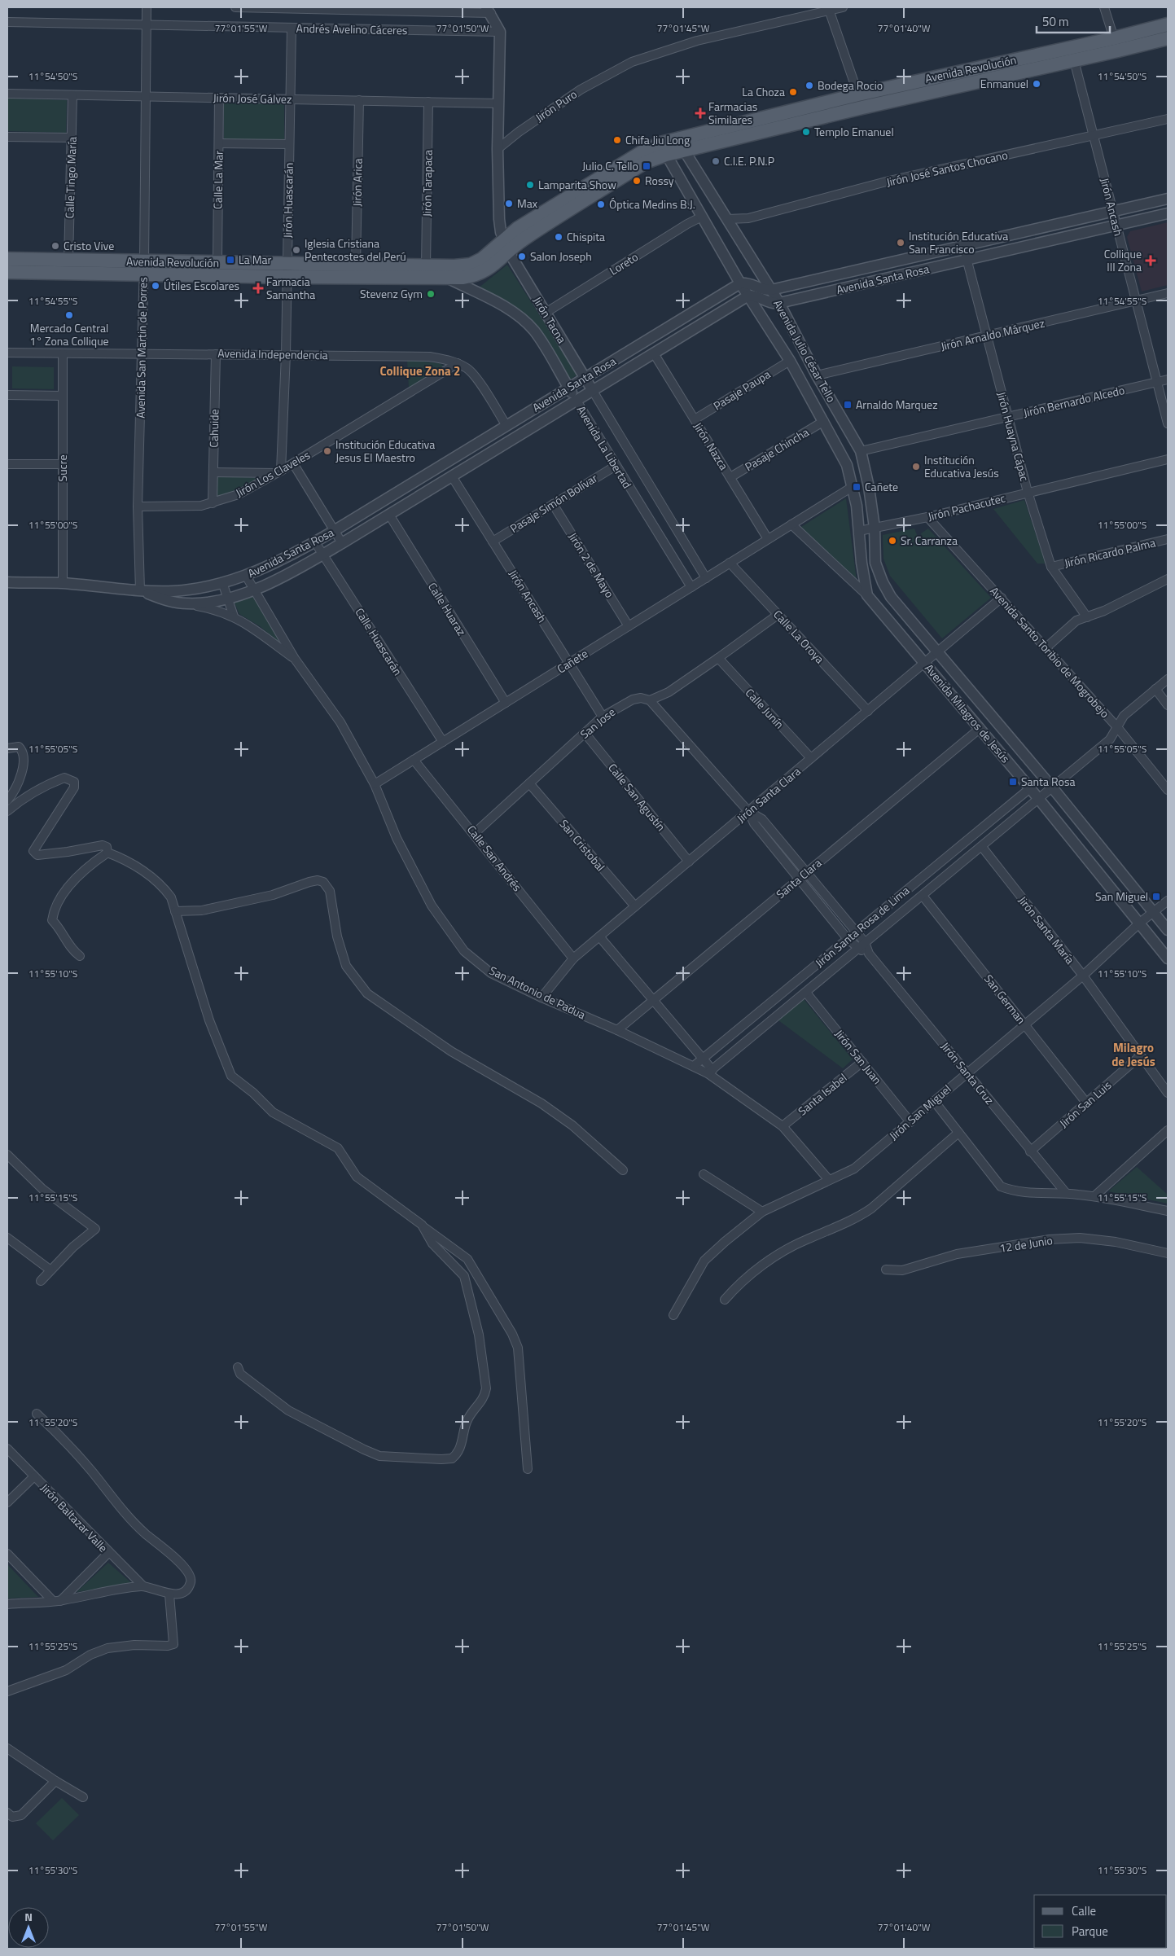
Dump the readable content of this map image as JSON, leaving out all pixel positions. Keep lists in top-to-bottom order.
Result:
{
  "streets": {
    "main road": ["Avenida Revolución"],
    "street": [
      "Andrés Avelino Cáceres",
      "Jirón José Gálvez",
      "Jirón Puro",
      "Jirón José Santos Chocano",
      "Calle Tingo María",
      "Calle La Mar",
      "Jirón Arica",
      "Jirón Tarapaca",
      "Jirón Huascarán",
      "Jirón Ancash",
      "Loreto",
      "Avenida Santa Rosa",
      "Jirón Tacna",
      "Jirón Arnaldo Márquez",
      "Avenida San Martin de Porres",
      "Avenida Julio César Tello",
      "Avenida Independencia",
      "Pasaje Paupa",
      "Jirón Bernardo Alcedo",
      "Cahuide",
      "Jirón Huayna Cápac",
      "Jirón Nazca",
      "Avenida La Libertad",
      "Pasaje Chincha",
      "Sucre",
      "Jirón Los Claveles",
      "Pasaje Simón Bolívar",
      "Jirón Pachacutec",
      "Jirón Ricardo Palma",
      "Jirón 2 de Mayo",
      "Calle Huaraz",
      "Calle La Oroya",
      "Calle Huascarán",
      "Avenida Santo Toribio de Mogrobejo",
      "Cañete",
      "Calle Junín",
      "Avenida Milagros de Jesús",
      "San Jose",
      "Jirón Santa Clara",
      "Calle San Agustín",
      "San Cristobal",
      "Calle San Andrés",
      "Santa Clara",
      "Jirón Santa Rosa de Lima",
      "Jirón Santa María",
      "San Antonio de Padua",
      "San German",
      "Jirón San Juan",
      "Jirón Santa Cruz",
      "Santa Isabel",
      "Jirón San Luis",
      "Jirón San Miguel",
      "12 de Junio",
      "Jirón Baltazar Valle"
    ]
  },
  "crossings": [
    ["Andrés Avelino Cáceres", "Jirón Huascarán"],
    ["Andrés Avelino Cáceres", "Jirón Tacna"],
    ["Andrés Avelino Cáceres", "Avenida San Martin de Porres"],
    ["Avenida Revolución", "Calle Tingo María"],
    ["Avenida Revolución", "Calle La Mar"],
    ["Avenida Revolución", "Jirón Arica"],
    ["Avenida Revolución", "Jirón Tarapaca"],
    ["Avenida Revolución", "Jirón Huascarán"],
    ["Avenida Revolución", "Jirón Ancash"],
    ["Avenida Revolución", "Jirón Tacna"],
    ["Avenida Revolución", "Avenida San Martin de Porres"],
    ["Avenida Revolución", "Avenida Julio César Tello"],
    ["Avenida Revolución", "Avenida La Libertad"],
    ["Jirón José Gálvez", "Calle Tingo María"],
    ["Jirón José Gálvez", "Calle La Mar"],
    ["Jirón José Gálvez", "Jirón Arica"],
    ["Jirón José Gálvez", "Jirón Tarapaca"],
    ["Jirón José Gálvez", "Jirón Huascarán"],
    ["Jirón José Gálvez", "Jirón Tacna"],
    ["Jirón José Gálvez", "Avenida San Martin de Porres"],
    ["Jirón Puro", "Jirón Tacna"],
    ["Jirón José Santos Chocano", "Jirón Ancash"],
    ["Jirón José Santos Chocano", "Avenida Julio César Tello"],
    ["Jirón Huascarán", "Avenida Independencia"],
    ["Jirón Huascarán", "Jirón Los Claveles"],
    ["Jirón Ancash", "Avenida Santa Rosa"],
    ["Jirón Ancash", "Jirón Arnaldo Márquez"],
    ["Jirón Ancash", "Jirón Bernardo Alcedo"],
    ["Jirón Ancash", "Pasaje Simón Bolívar"],
    ["Jirón Ancash", "Cañete"],
    ["Jirón Ancash", "San Jose"],
    ["Loreto", "Jirón Tacna"],
    ["Loreto", "Avenida Julio César Tello"],
    ["Avenida Santa Rosa", "Jirón Tacna"],
    ["Avenida Santa Rosa", "Avenida San Martin de Porres"],
    ["Avenida Santa Rosa", "Avenida Julio César Tello"],
    ["Avenida Santa Rosa", "Avenida Independencia"],
    ["Avenida Santa Rosa", "Jirón Huayna Cápac"],
    ["Avenida Santa Rosa", "Jirón Nazca"],
    ["Avenida Santa Rosa", "Avenida La Libertad"],
    ["Avenida Santa Rosa", "Calle Huaraz"],
    ["Avenida Santa Rosa", "Calle Huascarán"],
    ["Avenida Santa Rosa", "San Antonio de Padua"],
    ["Jirón Tacna", "Cañete"],
    ["Jirón Arnaldo Márquez", "Avenida Julio César Tello"],
    ["Jirón Arnaldo Márquez", "Jirón Huayna Cápac"],
    ["Avenida San Martin de Porres", "Avenida Independencia"],
    ["Avenida San Martin de Porres", "Jirón Los Claveles"],
    ["Avenida Julio César Tello", "Pasaje Paupa"],
    ["Avenida Julio César Tello", "Jirón Bernardo Alcedo"],
    ["Avenida Julio César Tello", "Pasaje Chincha"],
    ["Avenida Julio César Tello", "Jirón Pachacutec"],
    ["Avenida Julio César Tello", "Cañete"],
    ["Avenida Julio César Tello", "Avenida Milagros de Jesús"],
    ["Avenida Independencia", "Cahuide"],
    ["Avenida Independencia", "Sucre"],
    ["Avenida Independencia", "Jirón Los Claveles"],
    ["Pasaje Paupa", "Jirón Nazca"],
    ["Jirón Bernardo Alcedo", "Jirón Huayna Cápac"],
    ["Cahuide", "Jirón Los Claveles"],
    ["Jirón Huayna Cápac", "Jirón Pachacutec"],
    ["Jirón Huayna Cápac", "Jirón Ricardo Palma"],
    ["Jirón Nazca", "Pasaje Chincha"],
    ["Jirón Nazca", "Cañete"],
    ["Avenida La Libertad", "Pasaje Simón Bolívar"],
    ["Avenida La Libertad", "Cañete"],
    ["Pasaje Simón Bolívar", "Jirón 2 de Mayo"],
    ["Jirón Pachacutec", "Avenida Santo Toribio de Mogrobejo"],
    ["Jirón 2 de Mayo", "Cañete"],
    ["Calle Huaraz", "Cañete"],
    ["Calle La Oroya", "Cañete"],
    ["Calle La Oroya", "San Jose"],
    ["Calle La Oroya", "Jirón Santa Clara"],
    ["Calle Huascarán", "Cañete"],
    ["Avenida Santo Toribio de Mogrobejo", "Jirón Santa Clara"],
    ["Avenida Santo Toribio de Mogrobejo", "Jirón Santa Rosa de Lima"],
    ["Cañete", "Calle San Andrés"],
    ["Cañete", "San Antonio de Padua"],
    ["Calle Junín", "San Jose"],
    ["Calle Junín", "Jirón Santa Clara"],
    ["Avenida Milagros de Jesús", "Jirón Santa Clara"],
    ["Avenida Milagros de Jesús", "Santa Clara"],
    ["Avenida Milagros de Jesús", "Jirón Santa Rosa de Lima"],
    ["Avenida Milagros de Jesús", "Jirón San Miguel"],
    ["San Jose", "Calle San Agustín"],
    ["San Jose", "San Cristobal"],
    ["San Jose", "Calle San Andrés"],
    ["San Jose", "Jirón Santa Cruz"],
    ["Jirón Santa Clara", "Calle San Agustín"],
    ["Jirón Santa Clara", "San Cristobal"],
    ["Jirón Santa Clara", "Calle San Andrés"],
    ["Jirón Santa Clara", "San Antonio de Padua"],
    ["Jirón Santa Clara", "Jirón Santa Cruz"],
    ["Santa Clara", "San Antonio de Padua"],
    ["Santa Clara", "Jirón Santa Cruz"],
    ["Jirón Santa Rosa de Lima", "Jirón Santa María"],
    ["Jirón Santa Rosa de Lima", "San Antonio de Padua"],
    ["Jirón Santa Rosa de Lima", "San German"],
    ["Jirón Santa Rosa de Lima", "Jirón San Juan"],
    ["Jirón Santa Rosa de Lima", "Jirón Santa Cruz"],
    ["Jirón Santa María", "Jirón San Luis"],
    ["Jirón Santa María", "Jirón San Miguel"],
    ["San Antonio de Padua", "Santa Isabel"],
    ["San Antonio de Padua", "Jirón San Miguel"],
    ["San German", "Jirón San Luis"],
    ["San German", "Jirón San Miguel"],
    ["Jirón San Juan", "Santa Isabel"],
    ["Jirón San Juan", "Jirón San Miguel"],
    ["Jirón Santa Cruz", "Jirón San Luis"],
    ["Jirón Santa Cruz", "Jirón San Miguel"]
  ],
  "districts": ["Collique Zona 2", "Milagro de Jesús"],
  "places": {
    "other": [
      "Enmanuel",
      "Bodega Rocio",
      "La Choza",
      "Templo Emanuel",
      "Chifa Jiu Long",
      "C.I.E. P.N.P",
      "Rossy",
      "Lamparita Show",
      "Max",
      "Óptica Medins B.J.",
      "Chispita",
      "Institución Educativa San Francisco",
      "Cristo Vive",
      "Iglesia Cristiana Pentecostes del Perú",
      "Salon Joseph",
      "Útiles Escolares",
      "Stevenz Gym",
      "Mercado Central 1° Zona Collique",
      "Institución Educativa Jesus El Maestro",
      "Institución Educativa Jesús",
      "Sr. Carranza"
    ],
    "health": ["Farmacias Similares", "Collique III Zona", "Farmacia Samantha"],
    "transit": [
      "Julio C. Tello",
      "La Mar",
      "Arnaldo Marquez",
      "Cañete",
      "Santa Rosa",
      "San Miguel"
    ]
  },
  "legend": ["Calle", "Parque"],
  "scale_bar": "50 m",
  "north": "top",
  "coordinates": [
    "77°01'55\"W",
    "77°01'50\"W",
    "77°01'45\"W",
    "77°01'40\"W",
    "11°54'50\"S",
    "11°54'55\"S",
    "11°55'00\"S",
    "11°55'05\"S",
    "11°55'10\"S",
    "11°55'15\"S",
    "11°55'20\"S",
    "11°55'25\"S",
    "11°55'30\"S"
  ]
}
